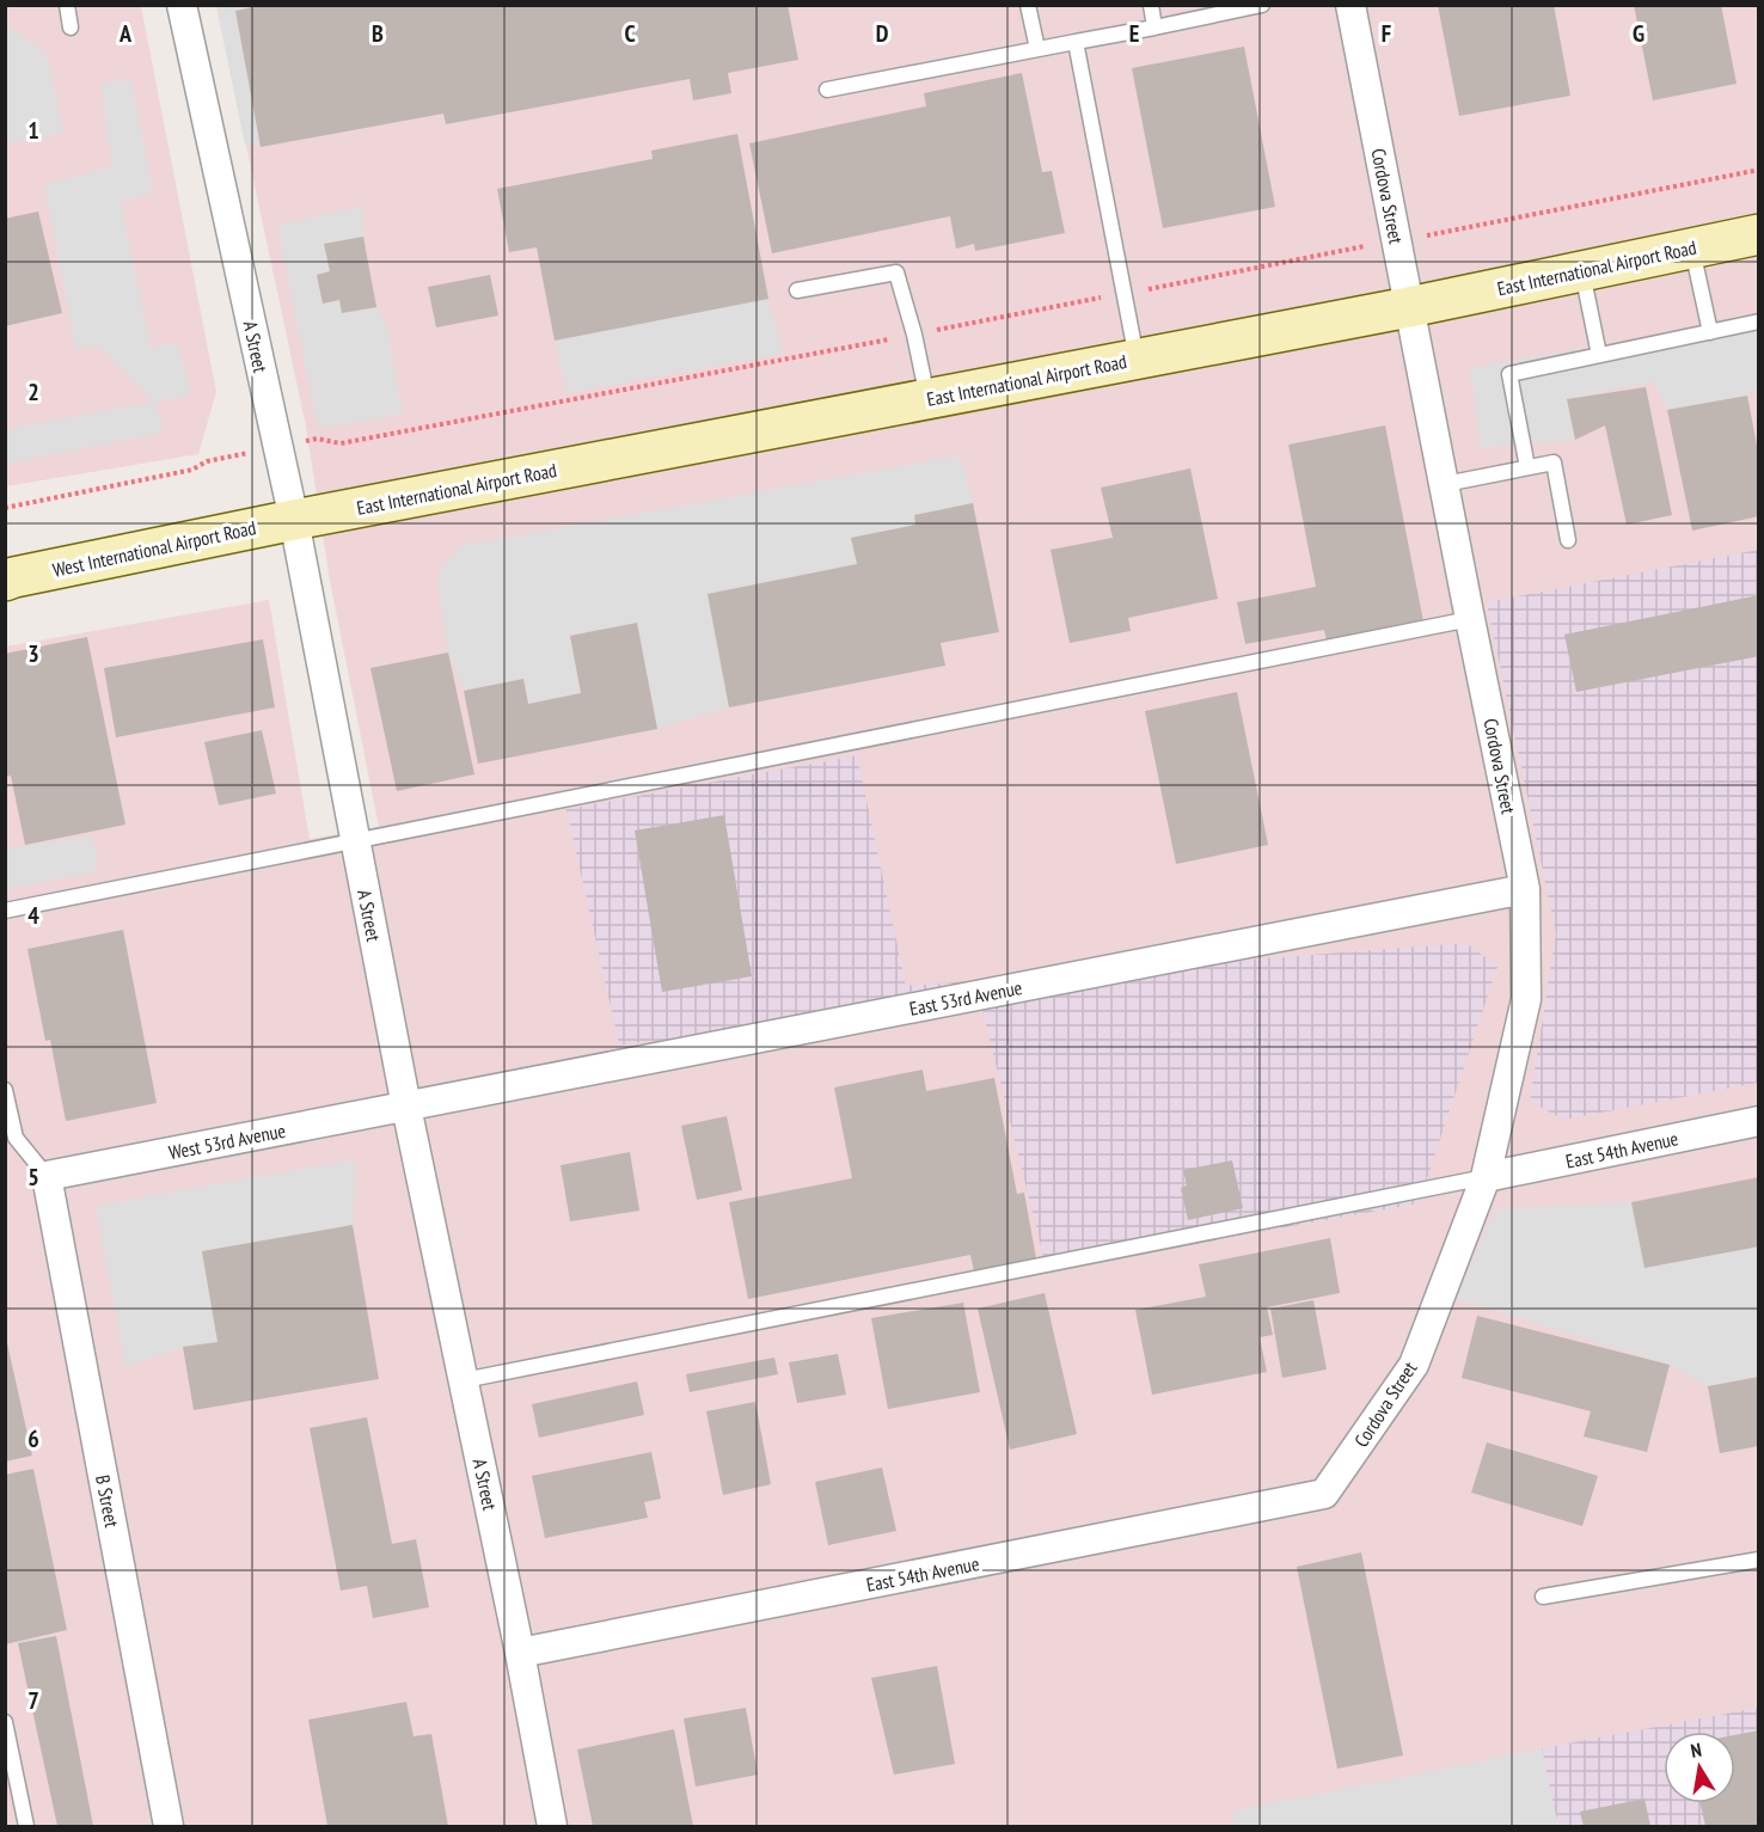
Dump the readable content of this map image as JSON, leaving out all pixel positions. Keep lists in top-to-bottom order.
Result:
{
  "streets": {
    "main road": ["East International Airport Road", "West International Airport Road"],
    "street": [
      "Cordova Street",
      "A Street",
      "East 53rd Avenue",
      "West 53rd Avenue",
      "East 54th Avenue",
      "B Street"
    ]
  },
  "crossings": [
    ["Cordova Street", "East International Airport Road"],
    ["Cordova Street", "East 53rd Avenue"],
    ["Cordova Street", "East 54th Avenue"],
    ["East International Airport Road", "A Street"],
    ["East International Airport Road", "West International Airport Road"],
    ["A Street", "West International Airport Road"],
    ["A Street", "East 53rd Avenue"],
    ["A Street", "West 53rd Avenue"],
    ["A Street", "East 54th Avenue"],
    ["East 53rd Avenue", "West 53rd Avenue"],
    ["West 53rd Avenue", "B Street"]
  ],
  "north": "top",
  "grid": {
    "columns": [
      "A",
      "B",
      "C",
      "D",
      "E",
      "F",
      "G"
    ],
    "rows": [
      "1",
      "2",
      "3",
      "4",
      "5",
      "6",
      "7"
    ]
  }
}
